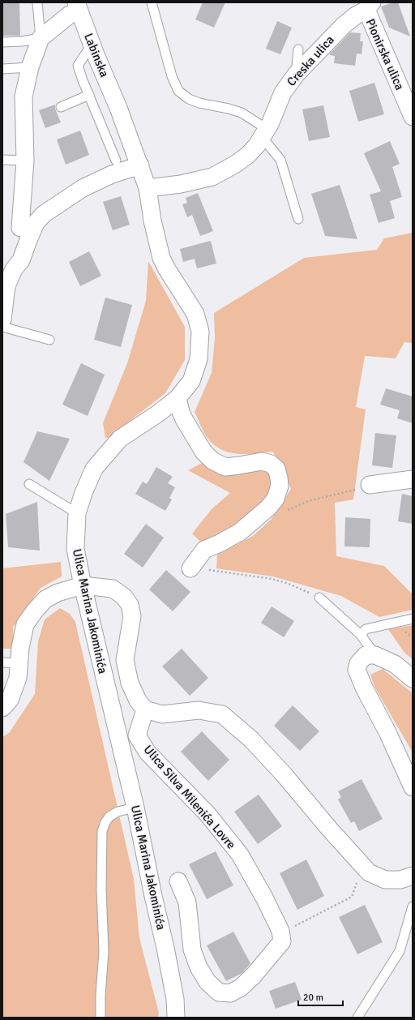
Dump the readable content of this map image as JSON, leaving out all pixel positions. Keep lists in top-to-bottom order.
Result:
{
  "streets": {
    "street": [
      "Pionirska ulica",
      "Labinska",
      "Creska ulica",
      "Ulica Marina Jakominića",
      "Ulica Silva Milenića Lovre"
    ]
  },
  "crossings": [
    ["Pionirska ulica", "Creska ulica"],
    ["Labinska", "Ulica Marina Jakominića"],
    ["Creska ulica", "Ulica Marina Jakominića"]
  ],
  "scale_bar": "20 m"
}
